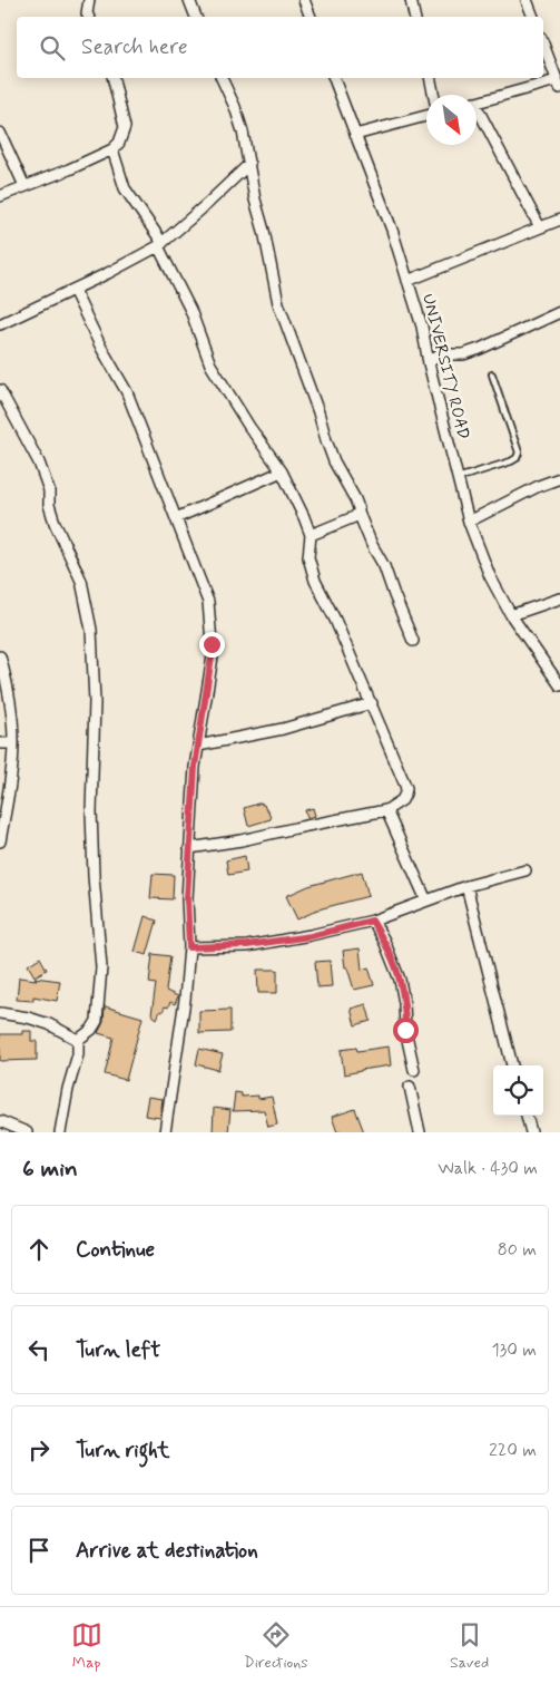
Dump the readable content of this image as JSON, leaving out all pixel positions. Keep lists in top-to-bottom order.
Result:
{
  "streets": {
    "street": ["UNIVERSITY ROAD"]
  },
  "north": "bottom right",
  "page": {
    "search": "Search here",
    "heading": ["6 min", "Walk · 430 m"],
    "list": [
      ["Continue", "80 m"],
      ["Turn left", "130 m"],
      ["Turn right", "220 m"],
      "Arrive at destination"
    ],
    "nav": ["Map", "Directions", "Saved"]
  }
}
